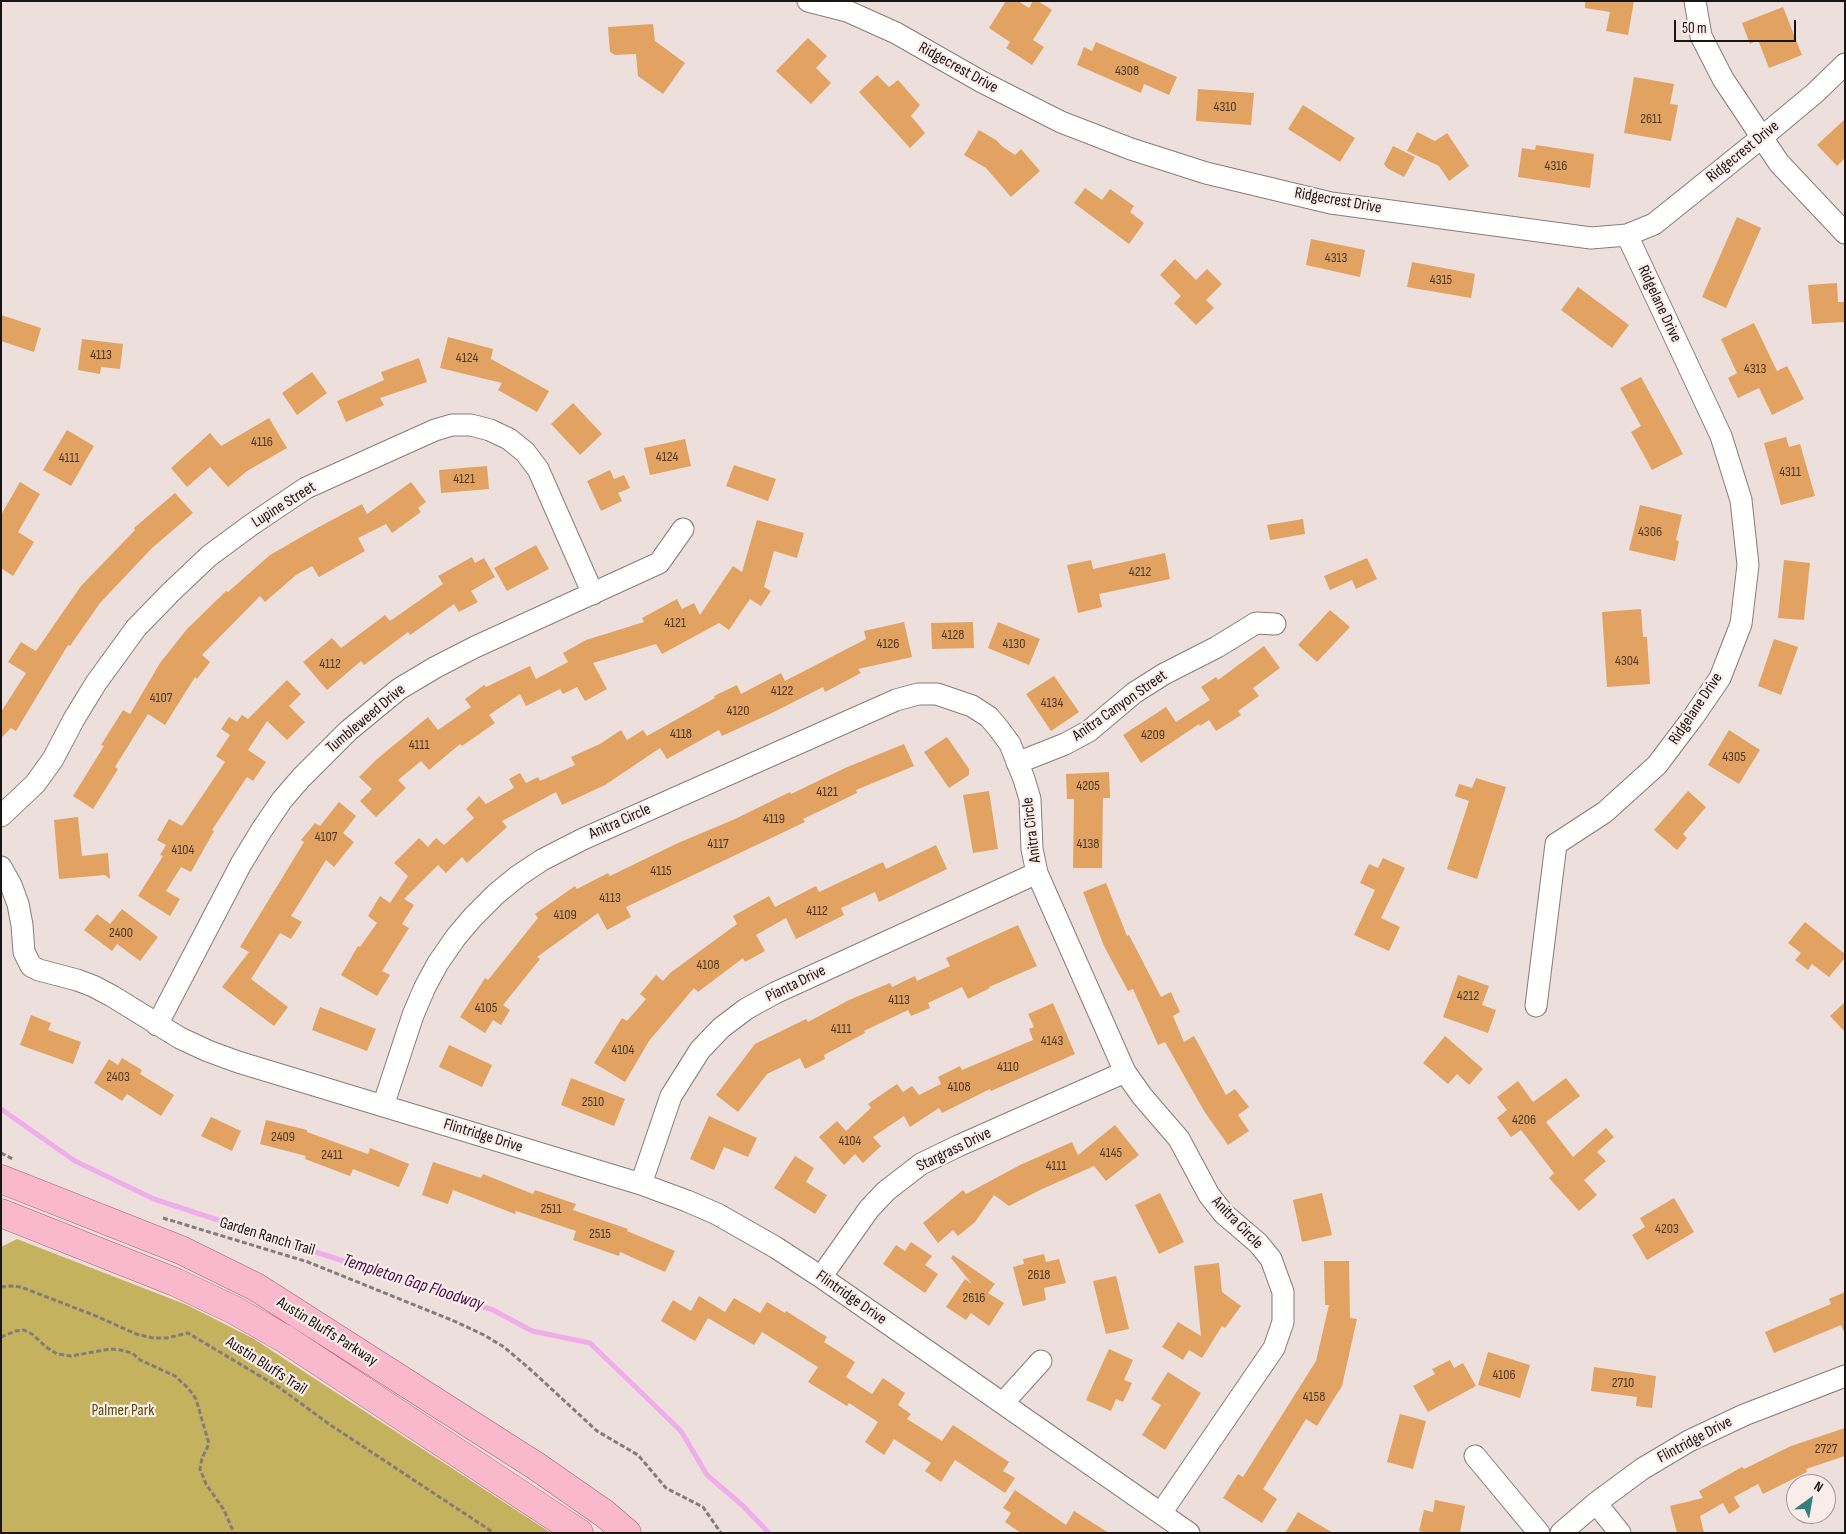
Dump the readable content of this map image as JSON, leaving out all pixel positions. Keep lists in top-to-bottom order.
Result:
{
  "streets": {
    "main road": ["Austin Bluffs Parkway"],
    "street": [
      "Ridgecrest Drive",
      "Ridgelane Drive",
      "Lupine Street",
      "Anitra Canyon Street",
      "Tumbleweed Drive",
      "Anitra Circle",
      "Pianta Drive",
      "Flintridge Drive",
      "Stargrass Drive"
    ],
    "path": ["Garden Ranch Trail", "Austin Bluffs Trail"]
  },
  "crossings": [
    ["Ridgecrest Drive", "Ridgelane Drive"],
    ["Lupine Street", "Tumbleweed Drive"],
    ["Anitra Canyon Street", "Anitra Circle"],
    ["Tumbleweed Drive", "Flintridge Drive"],
    ["Anitra Circle", "Pianta Drive"],
    ["Anitra Circle", "Flintridge Drive"],
    ["Anitra Circle", "Stargrass Drive"],
    ["Pianta Drive", "Flintridge Drive"],
    ["Flintridge Drive", "Stargrass Drive"]
  ],
  "water": ["Templeton Gap Floodway"],
  "parks": ["Palmer Park"],
  "house_numbers": [
    "4308",
    "4310",
    "2611",
    "4316",
    "4313",
    "4315",
    "4113",
    "4124",
    "4313",
    "4116",
    "4124",
    "4111",
    "4311",
    "4121",
    "4306",
    "4212",
    "4121",
    "4128",
    "4126",
    "4130",
    "4304",
    "4112",
    "4122",
    "4107",
    "4134",
    "4120",
    "4118",
    "4209",
    "4111",
    "4305",
    "4205",
    "4121",
    "4119",
    "4107",
    "4117",
    "4138",
    "4104",
    "4115",
    "4113",
    "4112",
    "4109",
    "2400",
    "4108",
    "4212",
    "4113",
    "4105",
    "4111",
    "4143",
    "4104",
    "4110",
    "2403",
    "4108",
    "2510",
    "4206",
    "2409",
    "4104",
    "4145",
    "2411",
    "4111",
    "2511",
    "4203",
    "2515",
    "2618",
    "2616",
    "4106",
    "2710",
    "4158",
    "2727"
  ],
  "scale_bar": "50 m",
  "north": "top right"
}
